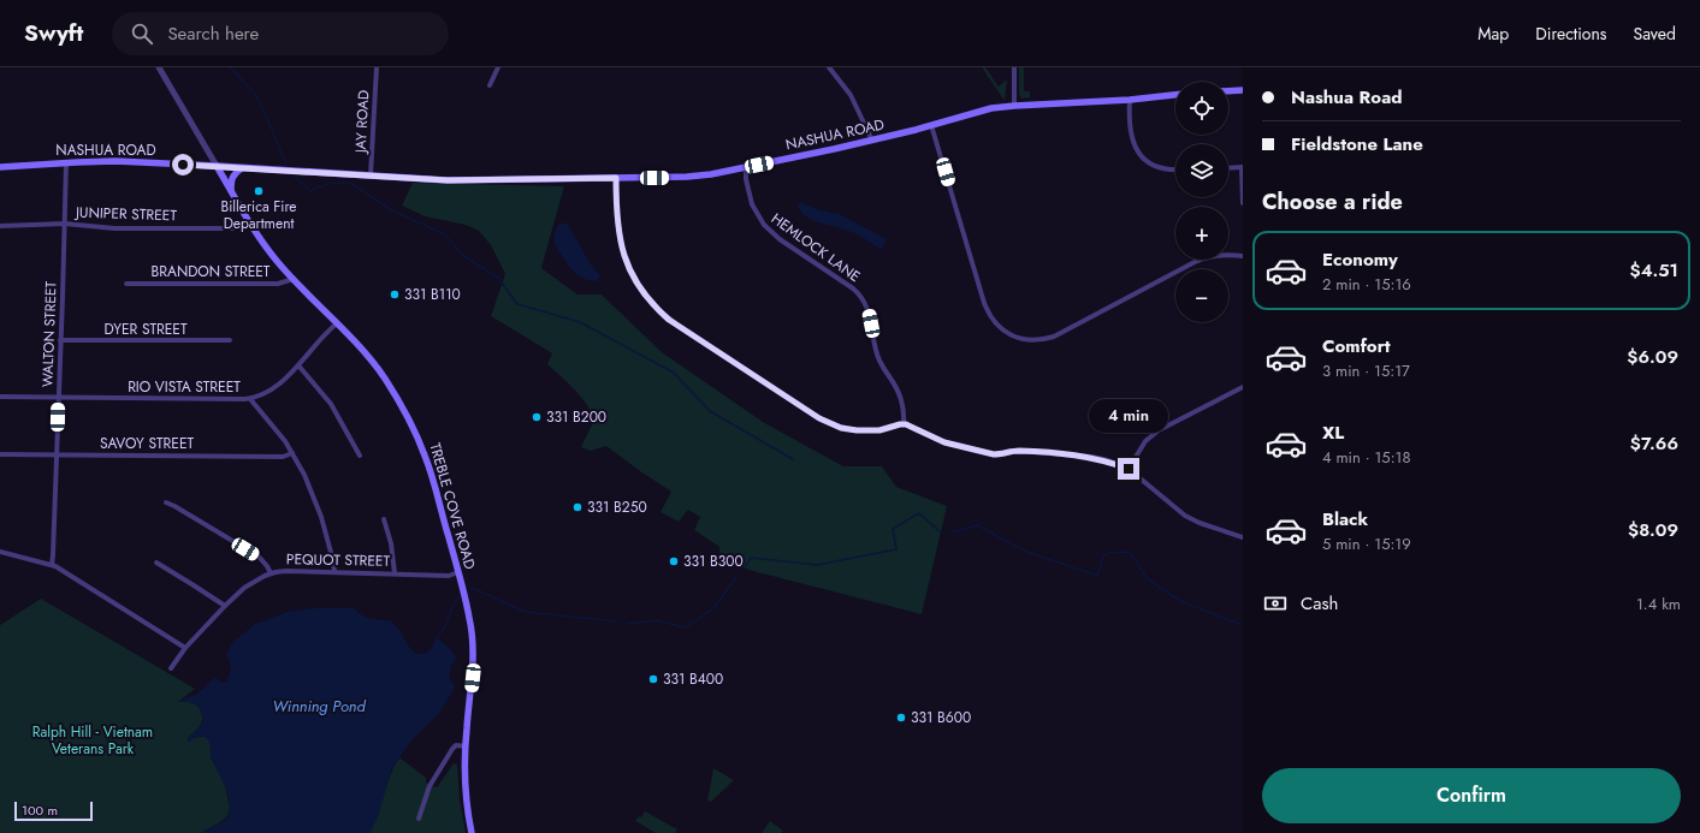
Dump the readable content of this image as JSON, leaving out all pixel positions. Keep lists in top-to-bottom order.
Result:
{
  "streets": {
    "main road": ["NASHUA ROAD", "TREBLE COVE ROAD"],
    "street": [
      "JAY ROAD",
      "JUNIPER STREET",
      "HEMLOCK LANE",
      "BRANDON STREET",
      "DYER STREET",
      "WALTON STREET",
      "RIO VISTA STREET",
      "SAVOY STREET",
      "PEQUOT STREET"
    ]
  },
  "crossings": [
    ["JAY ROAD", "NASHUA ROAD"],
    ["NASHUA ROAD", "HEMLOCK LANE"],
    ["NASHUA ROAD", "WALTON STREET"],
    ["NASHUA ROAD", "TREBLE COVE ROAD"],
    ["JUNIPER STREET", "WALTON STREET"],
    ["JUNIPER STREET", "TREBLE COVE ROAD"],
    ["BRANDON STREET", "TREBLE COVE ROAD"],
    ["DYER STREET", "WALTON STREET"],
    ["WALTON STREET", "RIO VISTA STREET"],
    ["WALTON STREET", "SAVOY STREET"],
    ["RIO VISTA STREET", "TREBLE COVE ROAD"],
    ["TREBLE COVE ROAD", "PEQUOT STREET"]
  ],
  "water": ["Winning Pond"],
  "parks": ["Ralph Hill - Vietnam Veterans Park"],
  "places": [
    "Billerica Fire Department",
    "331 B110",
    "331 B200",
    "331 B250",
    "331 B300",
    "331 B400",
    "331 B600"
  ],
  "scale_bar": "100 m",
  "page": {
    "header": "Swyft",
    "search": "Search here",
    "nav": ["Map", "Directions", "Saved"],
    "banner": ["Nashua Road", "Fieldstone Lane"],
    "map_buttons": ["+", "−"],
    "heading": "Choose a ride",
    "list": [
      {
        "name": "Economy",
        "note": "2 min · 15:16",
        "value": "$4.51"
      },
      {
        "name": "Comfort",
        "note": "3 min · 15:17",
        "value": "$6.09"
      },
      {
        "name": "XL",
        "note": "4 min · 15:18",
        "value": "$7.66"
      },
      {
        "name": "Black",
        "note": "5 min · 15:19",
        "value": "$8.09"
      }
    ],
    "bubble": "4 min",
    "pay": ["Cash", "1.4 km"],
    "buttons": "Confirm",
    "scale": "100 m"
  }
}
